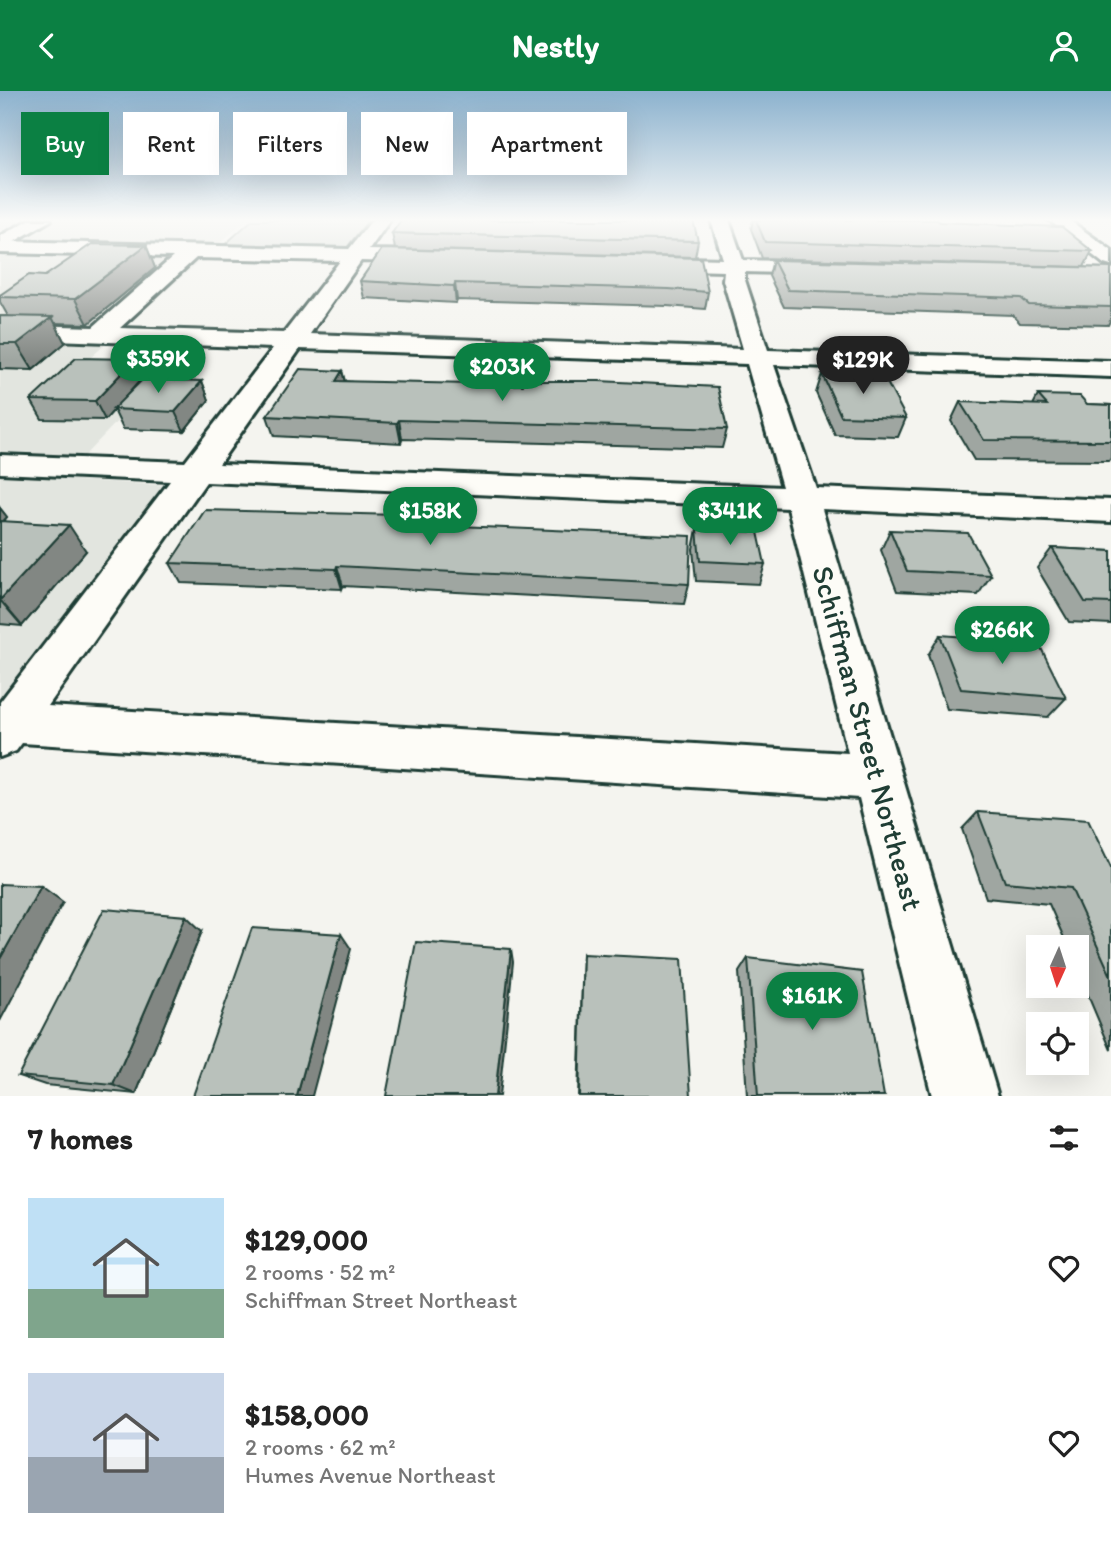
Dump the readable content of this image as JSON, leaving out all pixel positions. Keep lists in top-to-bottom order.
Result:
{
  "streets": {
    "street": ["Schiffman Street Northeast"]
  },
  "north": "bottom",
  "page": {
    "header": "Nestly",
    "chip": [
      "Buy",
      "Rent",
      "Filters",
      "New",
      "Apartment"
    ],
    "price": [
      "$359K",
      "$129K",
      "$203K",
      "$158K",
      "$341K",
      "$266K",
      "$161K"
    ],
    "heading": "7 homes",
    "list": [
      {
        "name": "$129,000",
        "note": "2 rooms · 52 m² · Schiffman Street Northeast"
      },
      {
        "name": "$158,000",
        "note": "2 rooms · 62 m² · Humes Avenue Northeast"
      }
    ]
  }
}
